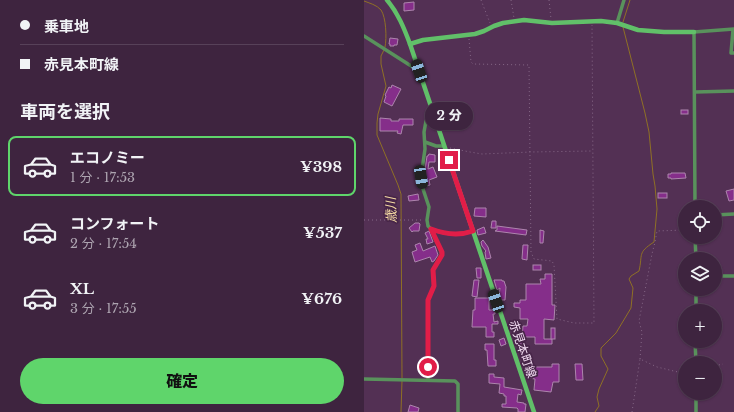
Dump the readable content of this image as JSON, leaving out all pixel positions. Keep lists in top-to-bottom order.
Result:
{
  "streets": {
    "main road": ["赤見本町線"]
  },
  "water": ["歳川"],
  "page": {
    "banner": ["乗車地", "赤見本町線"],
    "heading": "車両を選択",
    "bubble": "2 分",
    "list": [
      {
        "name": "エコノミー",
        "note": "1 分 · 17:53",
        "value": "¥398"
      },
      {
        "name": "コンフォート",
        "note": "2 分 · 17:54",
        "value": "¥537"
      },
      {
        "name": "XL",
        "note": "3 分 · 17:55",
        "value": "¥676"
      }
    ],
    "map_buttons": ["+", "−"],
    "buttons": "確定"
  }
}
